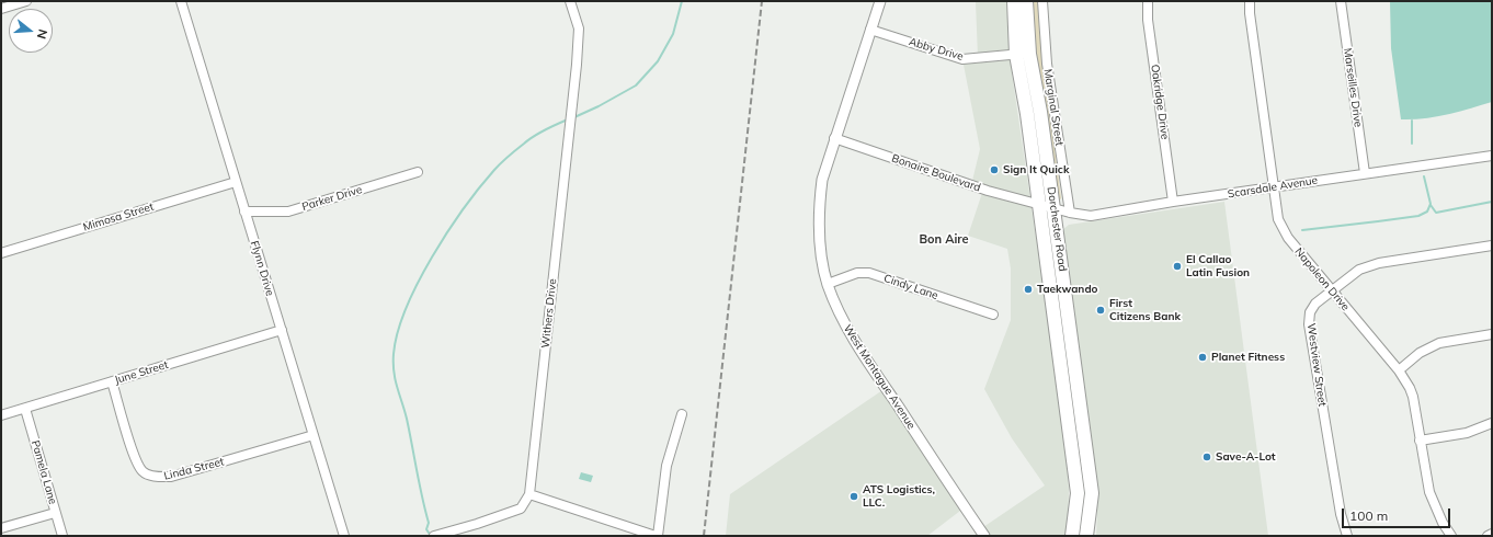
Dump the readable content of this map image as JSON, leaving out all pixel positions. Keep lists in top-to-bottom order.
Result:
{
  "streets": {
    "main road": ["Dorchester Road"],
    "street": [
      "Abby Drive",
      "Marseilles Drive",
      "Oakridge Drive",
      "Marginal Street",
      "Bonaire Boulevard",
      "Scarsdale Avenue",
      "Parker Drive",
      "Mimosa Street",
      "Flynn Drive",
      "Napoleon Drive",
      "Cindy Lane",
      "Withers Drive",
      "Westview Street",
      "June Street",
      "West Montague Avenue",
      "Linda Street",
      "Pamela Lane"
    ]
  },
  "crossings": [
    ["Abby Drive", "Dorchester Road"],
    ["Abby Drive", "West Montague Avenue"],
    ["Marseilles Drive", "Scarsdale Avenue"],
    ["Oakridge Drive", "Scarsdale Avenue"],
    ["Marginal Street", "Scarsdale Avenue"],
    ["Bonaire Boulevard", "Scarsdale Avenue"],
    ["Bonaire Boulevard", "Dorchester Road"],
    ["Bonaire Boulevard", "West Montague Avenue"],
    ["Scarsdale Avenue", "Dorchester Road"],
    ["Scarsdale Avenue", "Napoleon Drive"],
    ["Parker Drive", "Flynn Drive"],
    ["Mimosa Street", "Flynn Drive"],
    ["Flynn Drive", "June Street"],
    ["Flynn Drive", "Linda Street"],
    ["Napoleon Drive", "Westview Street"],
    ["Cindy Lane", "West Montague Avenue"],
    ["June Street", "Linda Street"],
    ["June Street", "Pamela Lane"]
  ],
  "districts": ["Bon Aire"],
  "places": [
    "Sign It Quick",
    "El Callao Latin Fusion",
    "Taekwando",
    "First Citizens Bank",
    "Planet Fitness",
    "Save-A-Lot",
    "ATS Logistics, LLC."
  ],
  "scale_bar": "100 m",
  "north": "right"
}
